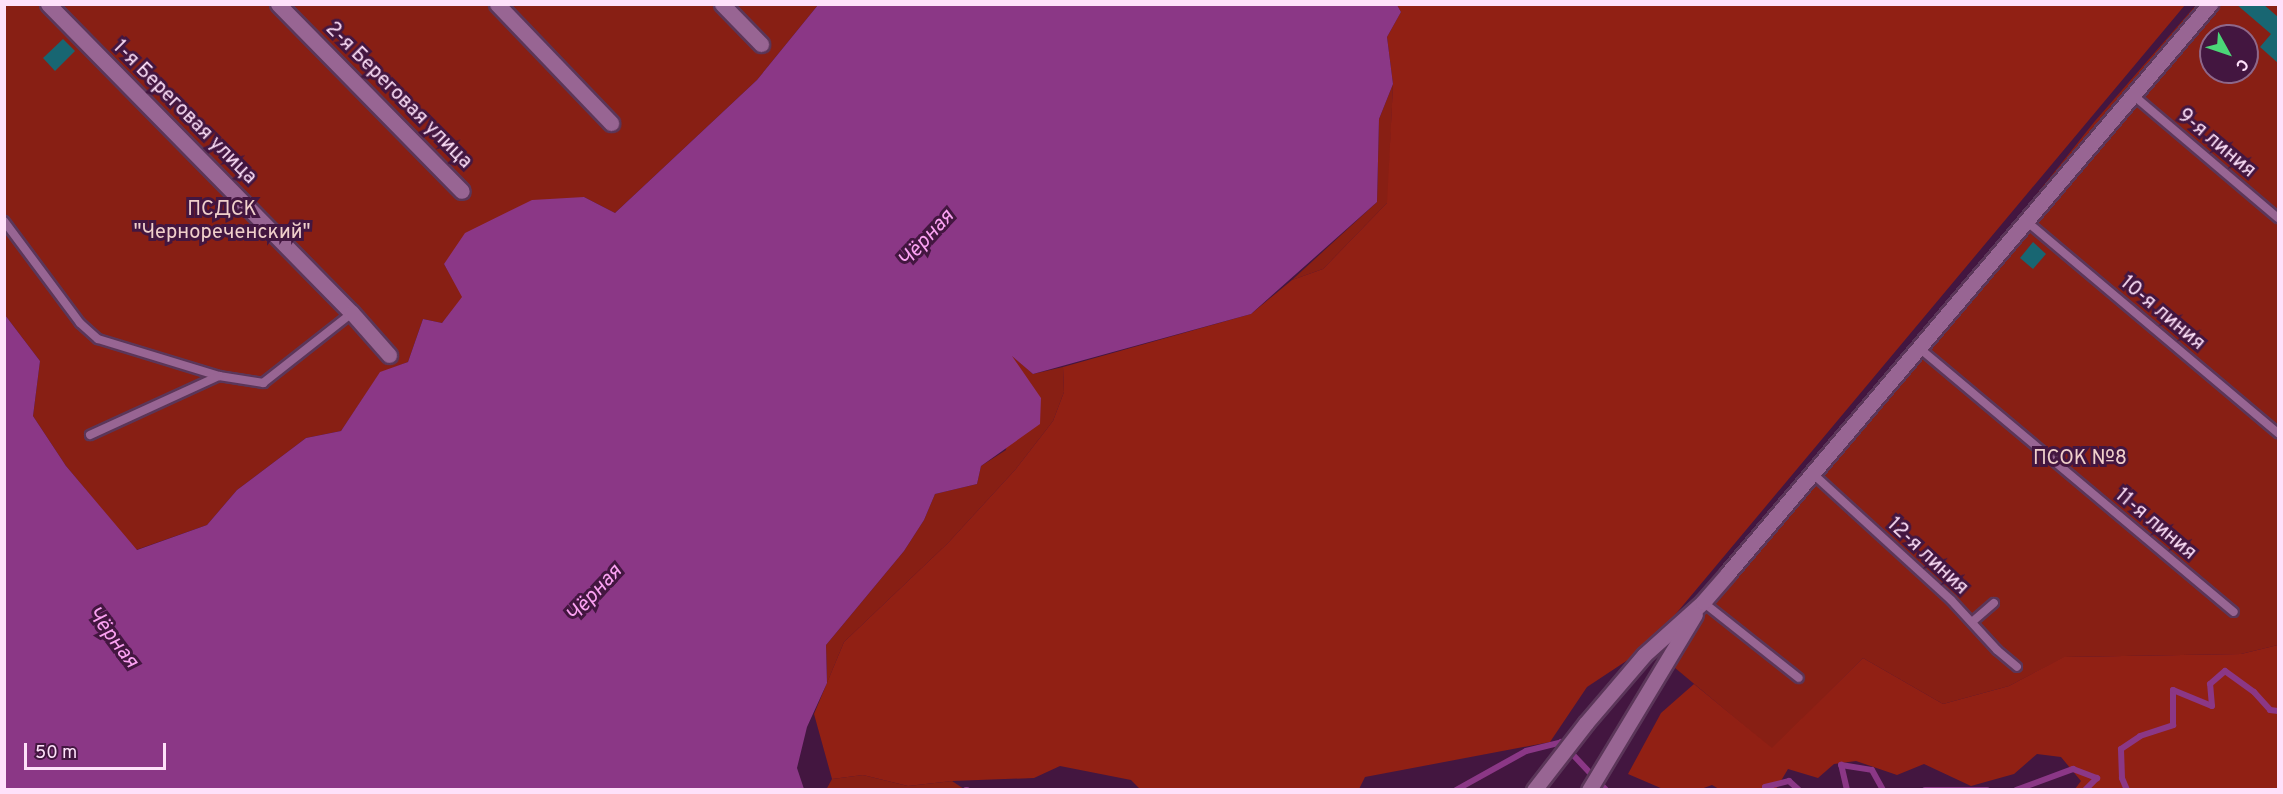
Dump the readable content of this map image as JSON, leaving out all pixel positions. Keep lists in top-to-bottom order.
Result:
{
  "streets": {
    "street": ["2-я Береговая улица", "1-я Береговая улица"],
    "lane": [
      "9-я линия",
      "10-я линия",
      "11-я линия",
      "12-я линия"
    ]
  },
  "water": ["Чёрная"],
  "parks": ["ПСДСК \"Чернореченский\"", "ПСОК №8"],
  "scale_bar": "50 m",
  "north": "bottom right"
}
